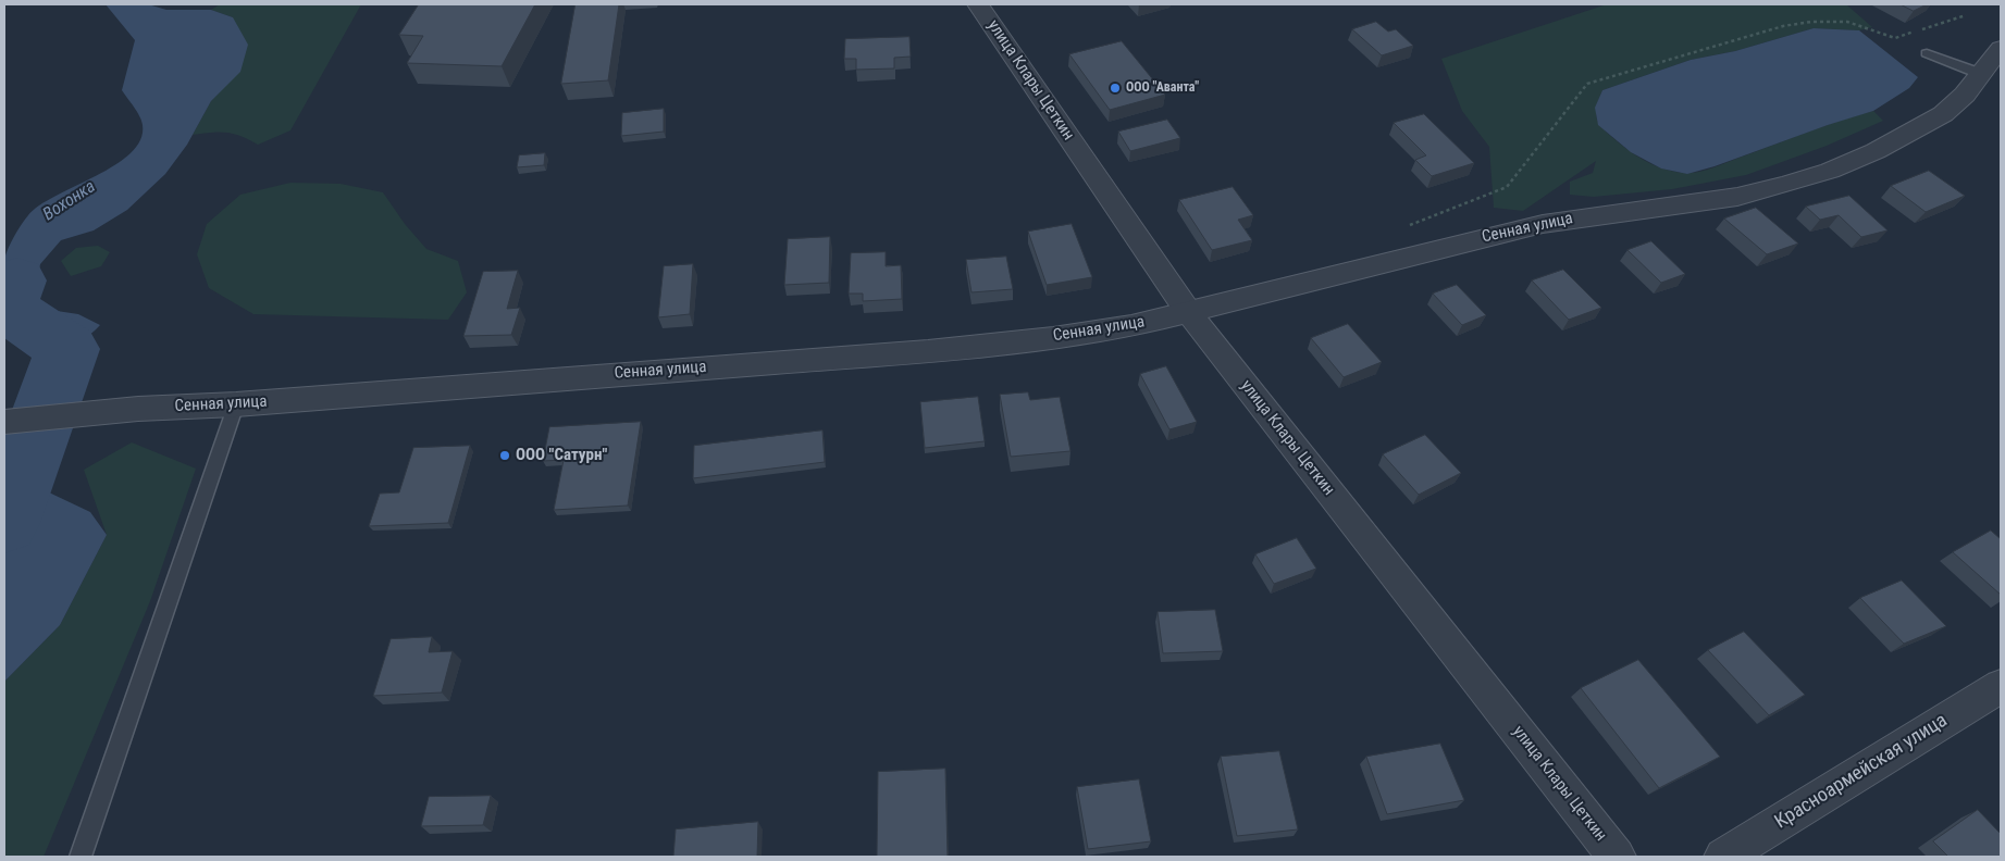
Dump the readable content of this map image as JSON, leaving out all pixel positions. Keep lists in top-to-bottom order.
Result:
{
  "streets": {
    "street": ["улица Клары Цеткин", "Сенная улица", "Красноармейская улица"]
  },
  "crossings": [
    ["улица Клары Цеткин", "Сенная улица"]
  ],
  "water": ["Вохонка"],
  "places": ["ООО \"Аванта\"", "ООО \"Сатурн\""]
}
